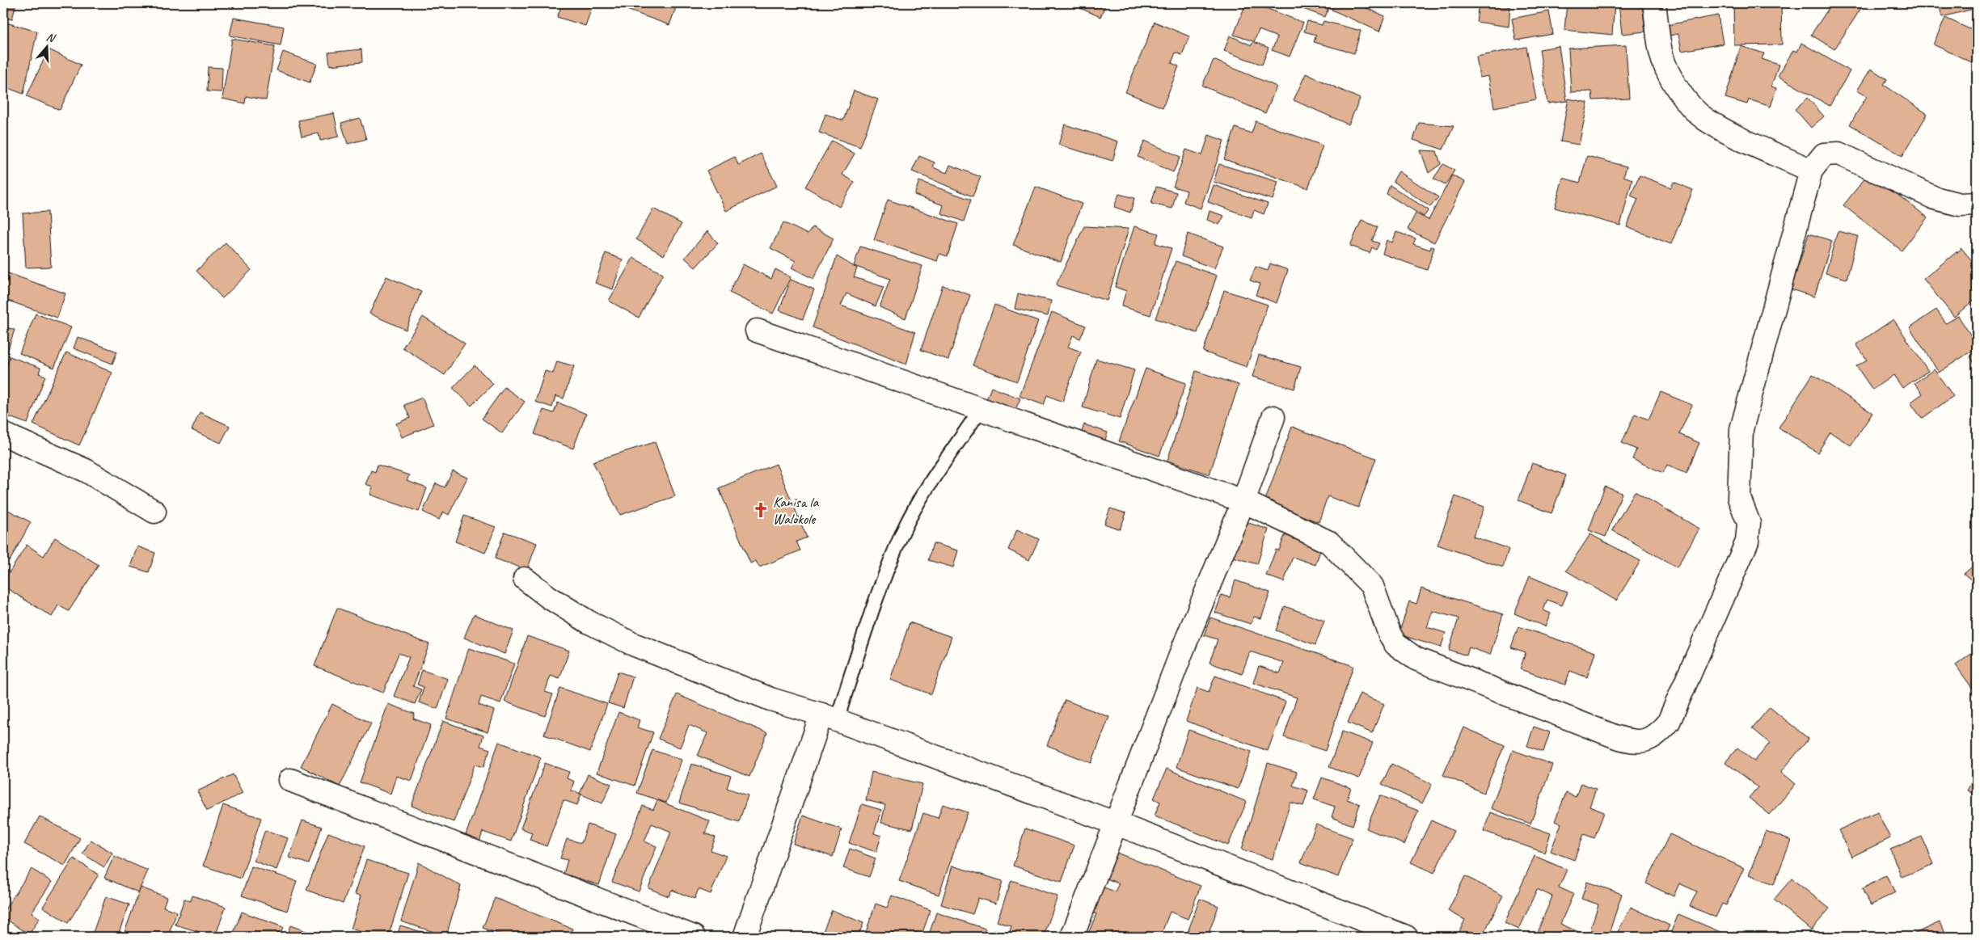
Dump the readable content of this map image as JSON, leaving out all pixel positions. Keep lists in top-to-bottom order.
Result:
{
  "places": {
    "church": ["Kanisa la Walokole"]
  },
  "north": "top"
}
